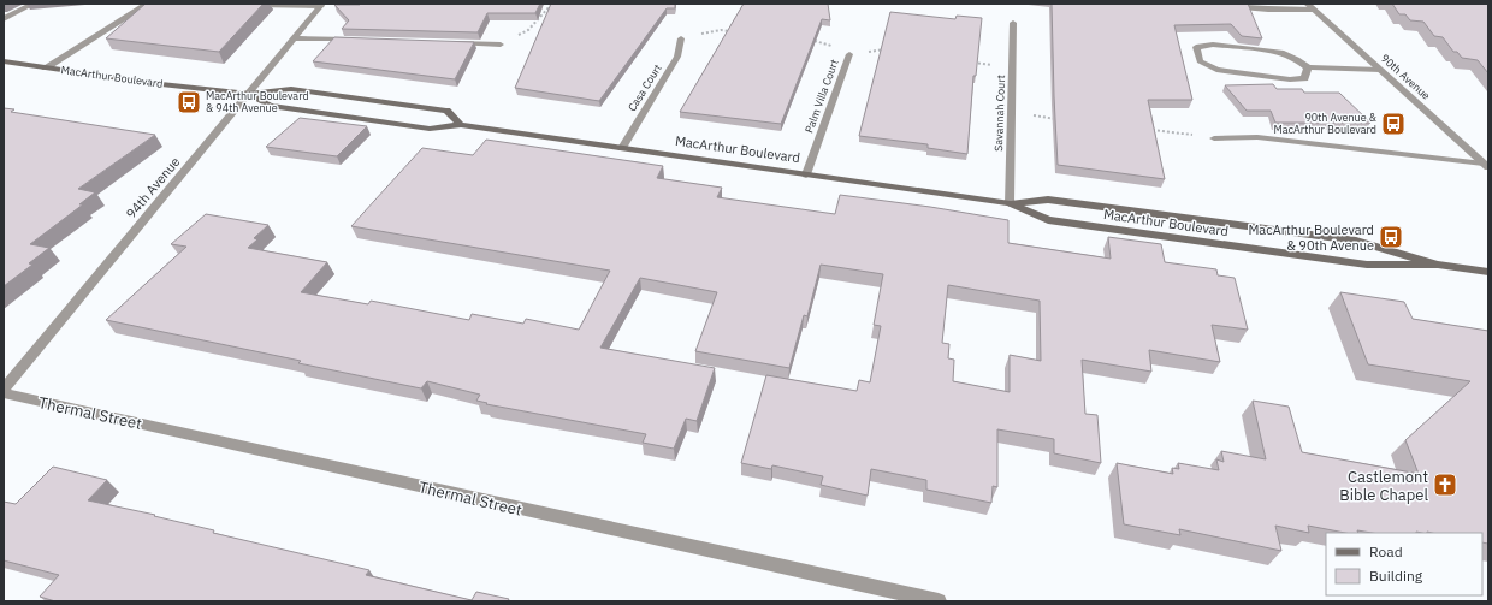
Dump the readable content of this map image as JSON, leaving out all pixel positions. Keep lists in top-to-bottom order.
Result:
{
  "streets": {
    "main road": ["MacArthur Boulevard"],
    "street": [
      "90th Avenue",
      "Casa Court",
      "Palm Villa Court",
      "Savannah Court",
      "94th Avenue",
      "Thermal Street"
    ]
  },
  "crossings": [
    ["MacArthur Boulevard", "Casa Court"],
    ["MacArthur Boulevard", "Palm Villa Court"],
    ["MacArthur Boulevard", "Savannah Court"],
    ["MacArthur Boulevard", "94th Avenue"]
  ],
  "places": {
    "bus stop": ["MacArthur Boulevard & 94th Avenue", "90th Avenue & MacArthur Boulevard", "MacArthur Boulevard & 90th Avenue"],
    "church": ["Castlemont Bible Chapel"]
  },
  "legend": ["Road", "Building"]
}
